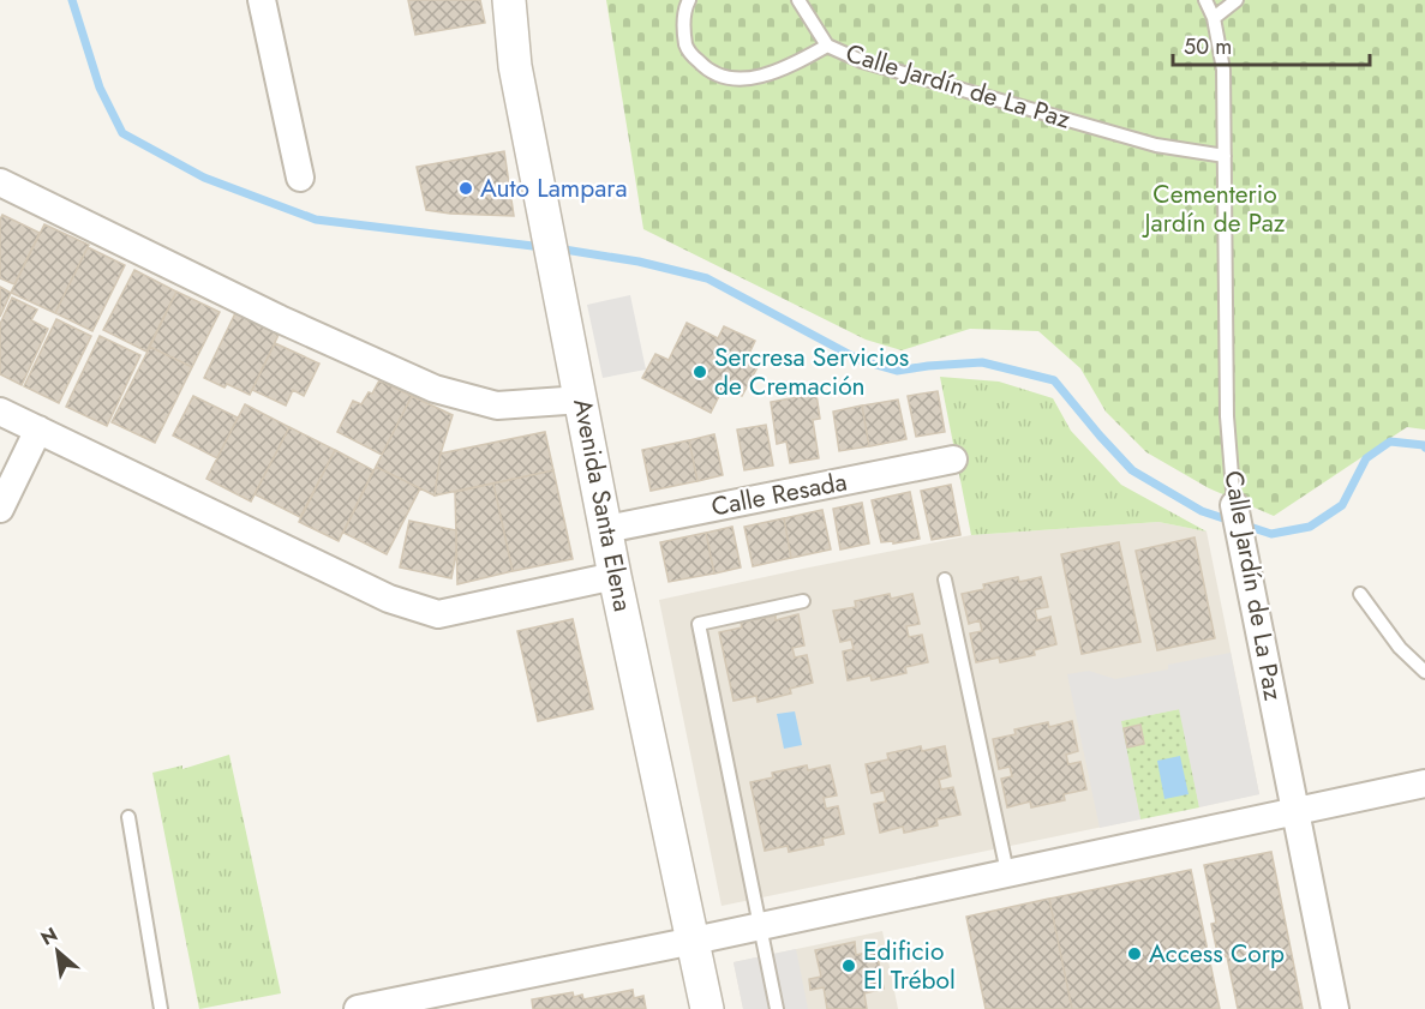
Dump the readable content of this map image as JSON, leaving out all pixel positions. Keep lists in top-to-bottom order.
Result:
{
  "streets": {
    "street": ["Calle Jardín de La Paz", "Calle Resada", "Avenida Santa Elena"]
  },
  "crossings": [
    ["Calle Resada", "Avenida Santa Elena"]
  ],
  "parks": ["Cementerio Jardín de Paz"],
  "places": [
    "Auto Lampara",
    "Sercresa Servicios de Cremación",
    "Access Corp",
    "Edificio El Trébol"
  ],
  "scale_bar": "50 m",
  "north": "top left"
}
